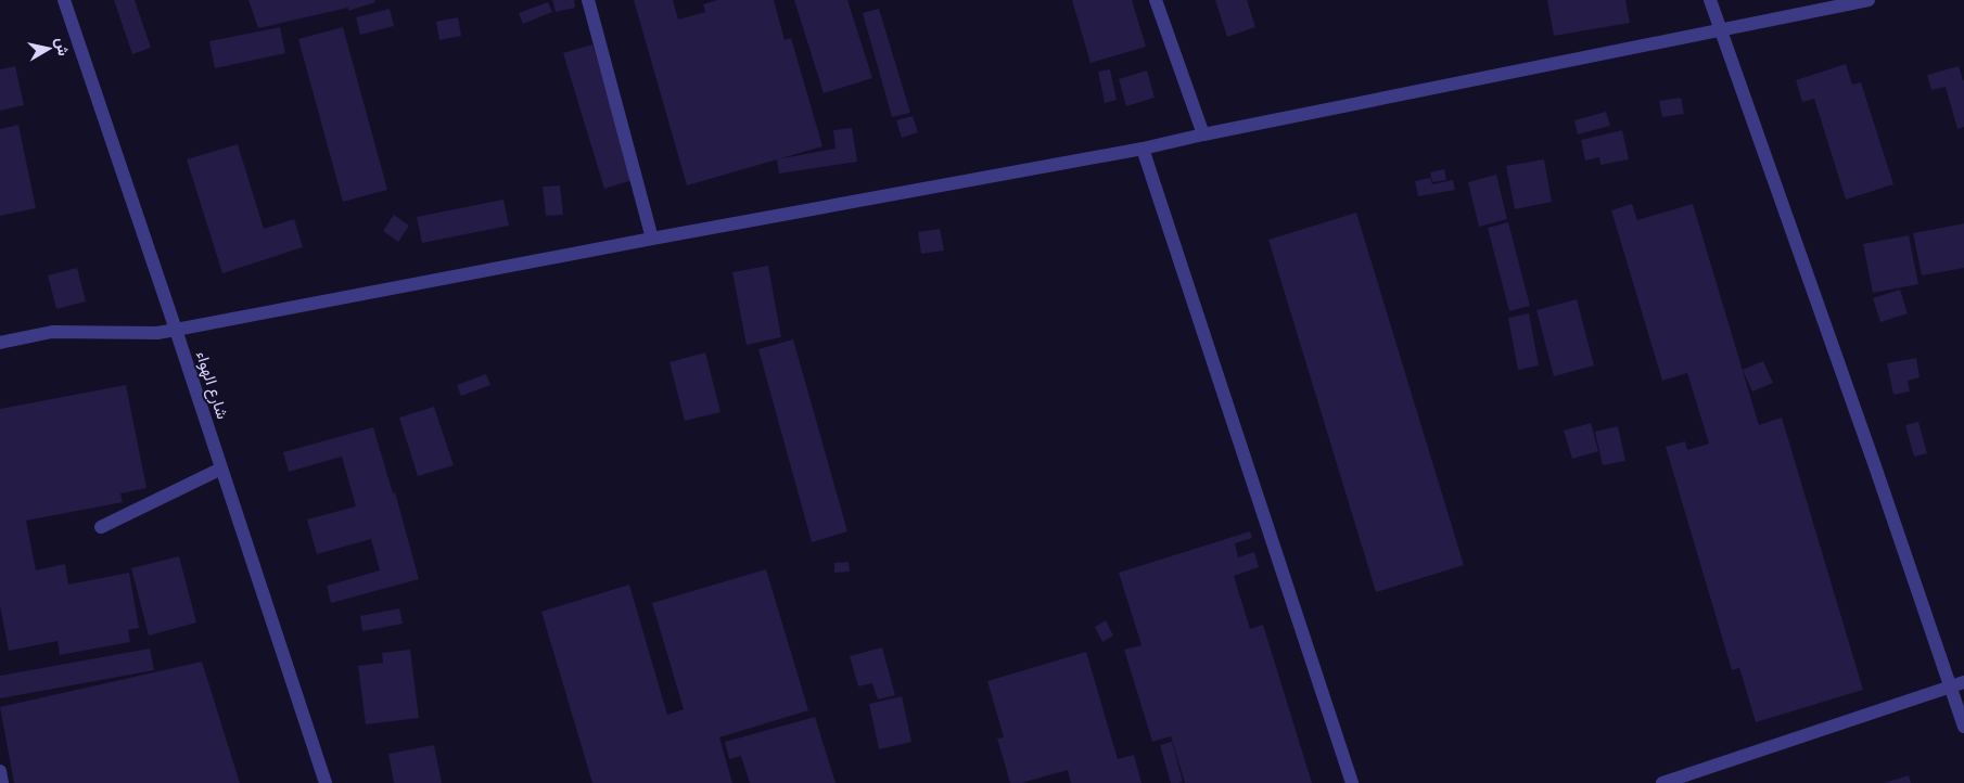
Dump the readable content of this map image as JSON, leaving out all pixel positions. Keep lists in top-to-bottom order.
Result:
{
  "streets": {
    "street": ["شارع الهواء"]
  },
  "north": "right"
}
